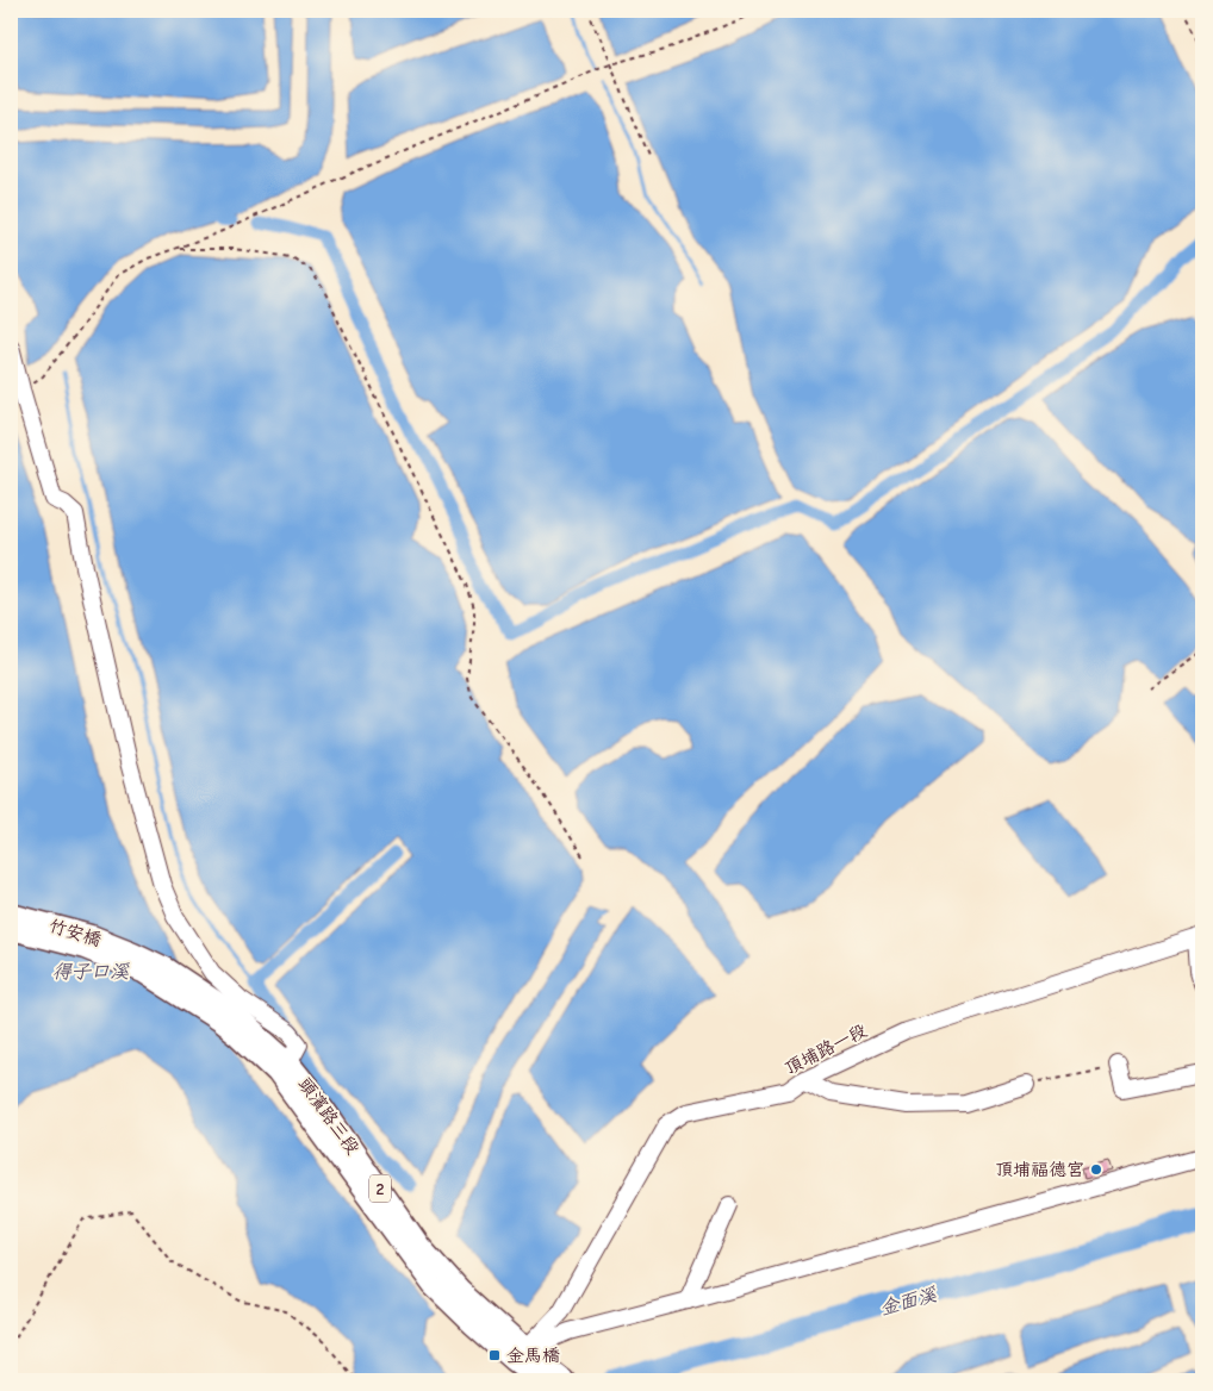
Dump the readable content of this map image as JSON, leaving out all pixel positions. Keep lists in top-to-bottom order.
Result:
{
  "streets": {
    "main road": ["竹安橋", "頭濱路三段", "2"],
    "street": ["頂埔路一段"]
  },
  "crossings": [
    ["竹安橋", "頭濱路三段"],
    ["頂埔路一段", "頭濱路三段"],
    ["頂埔路一段", "2"],
    ["頭濱路三段", "2"]
  ],
  "water": ["得子口溪", "金面溪"],
  "places": {
    "other": ["頂埔福德宮"],
    "transit": ["金馬橋"]
  }
}
